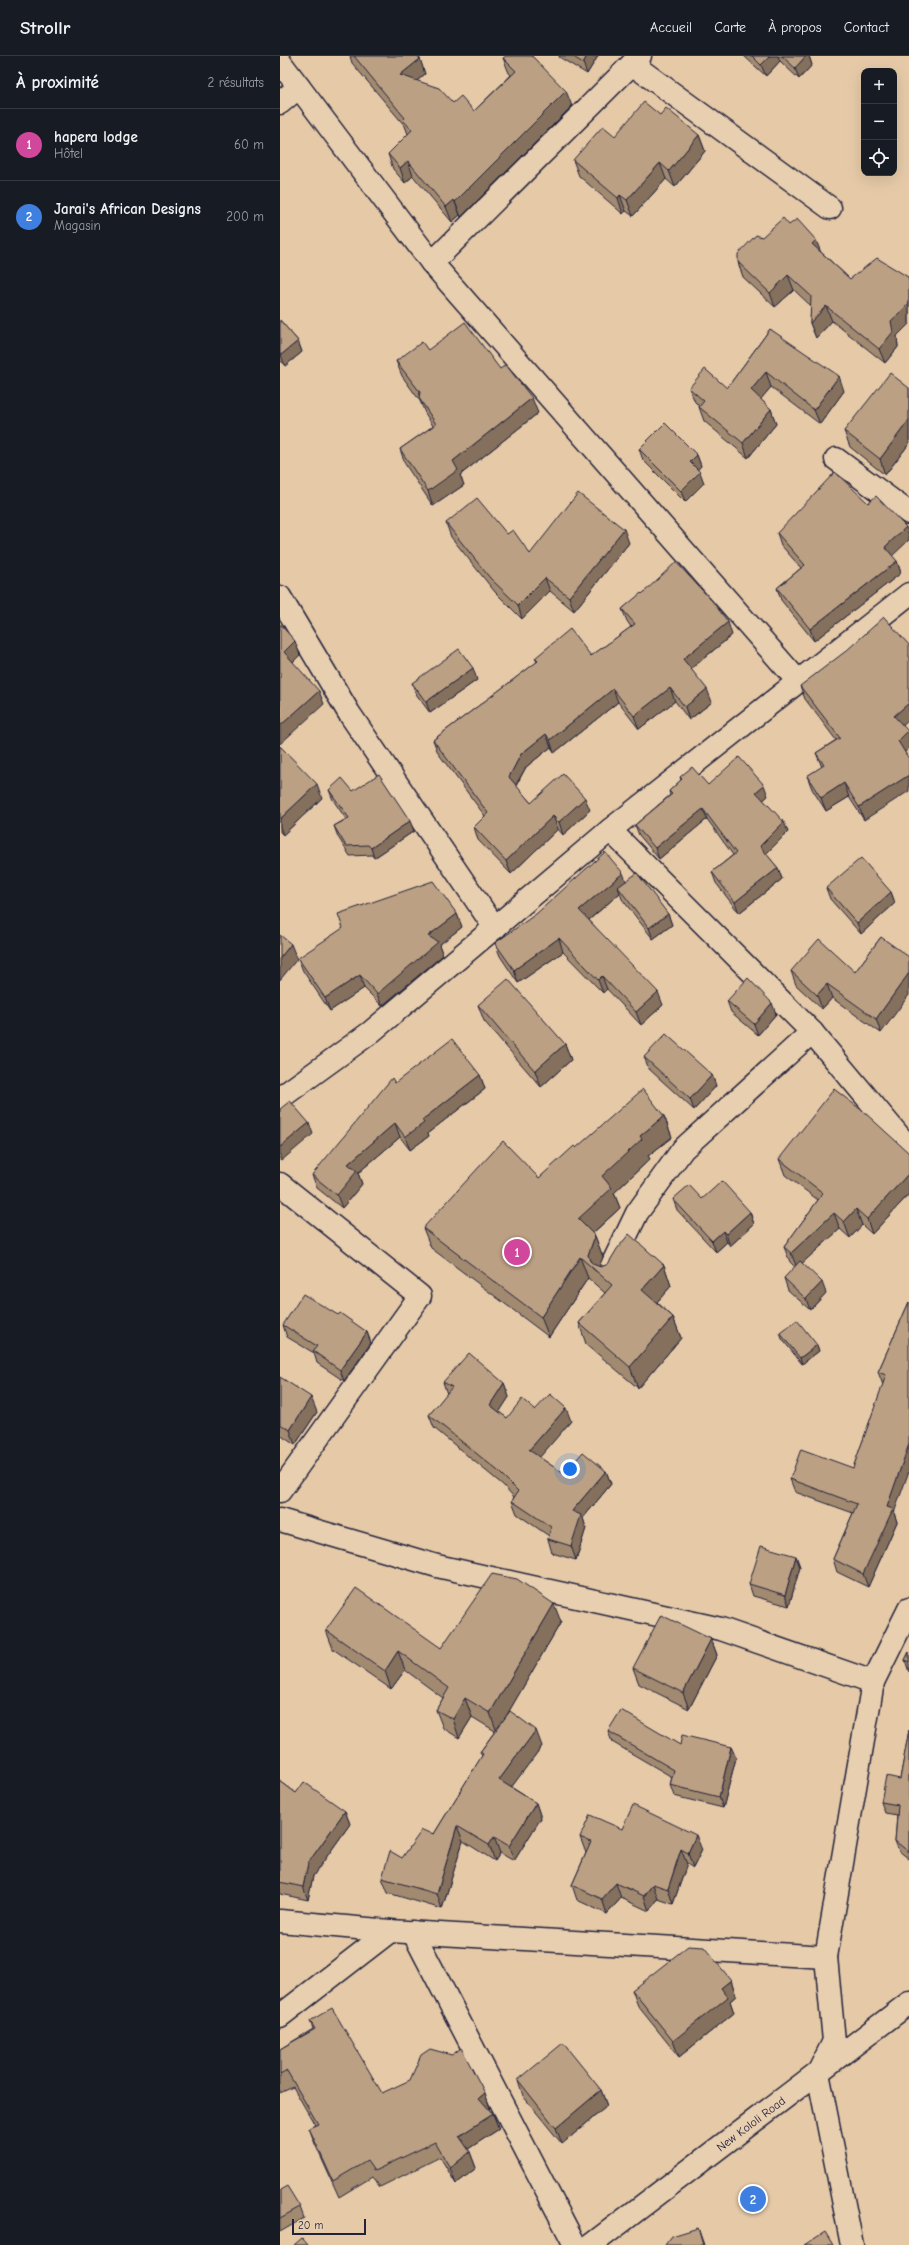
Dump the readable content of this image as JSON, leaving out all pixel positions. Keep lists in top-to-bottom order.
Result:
{
  "streets": {
    "street": ["New Kololi Road"]
  },
  "scale_bar": "20 m",
  "page": {
    "header": "Strollr",
    "nav": [
      "Accueil",
      "Carte",
      "À propos",
      "Contact"
    ],
    "heading": ["À proximité", "2 résultats"],
    "map_buttons": ["+", "−"],
    "list": [
      {
        "mark": "1",
        "name": "hapera lodge",
        "note": "Hôtel",
        "value": "60 m"
      },
      {
        "mark": "2",
        "name": "Jarai's African Designs",
        "note": "Magasin",
        "value": "200 m"
      }
    ],
    "pins": ["1", "2"],
    "scale": "20 m"
  }
}
